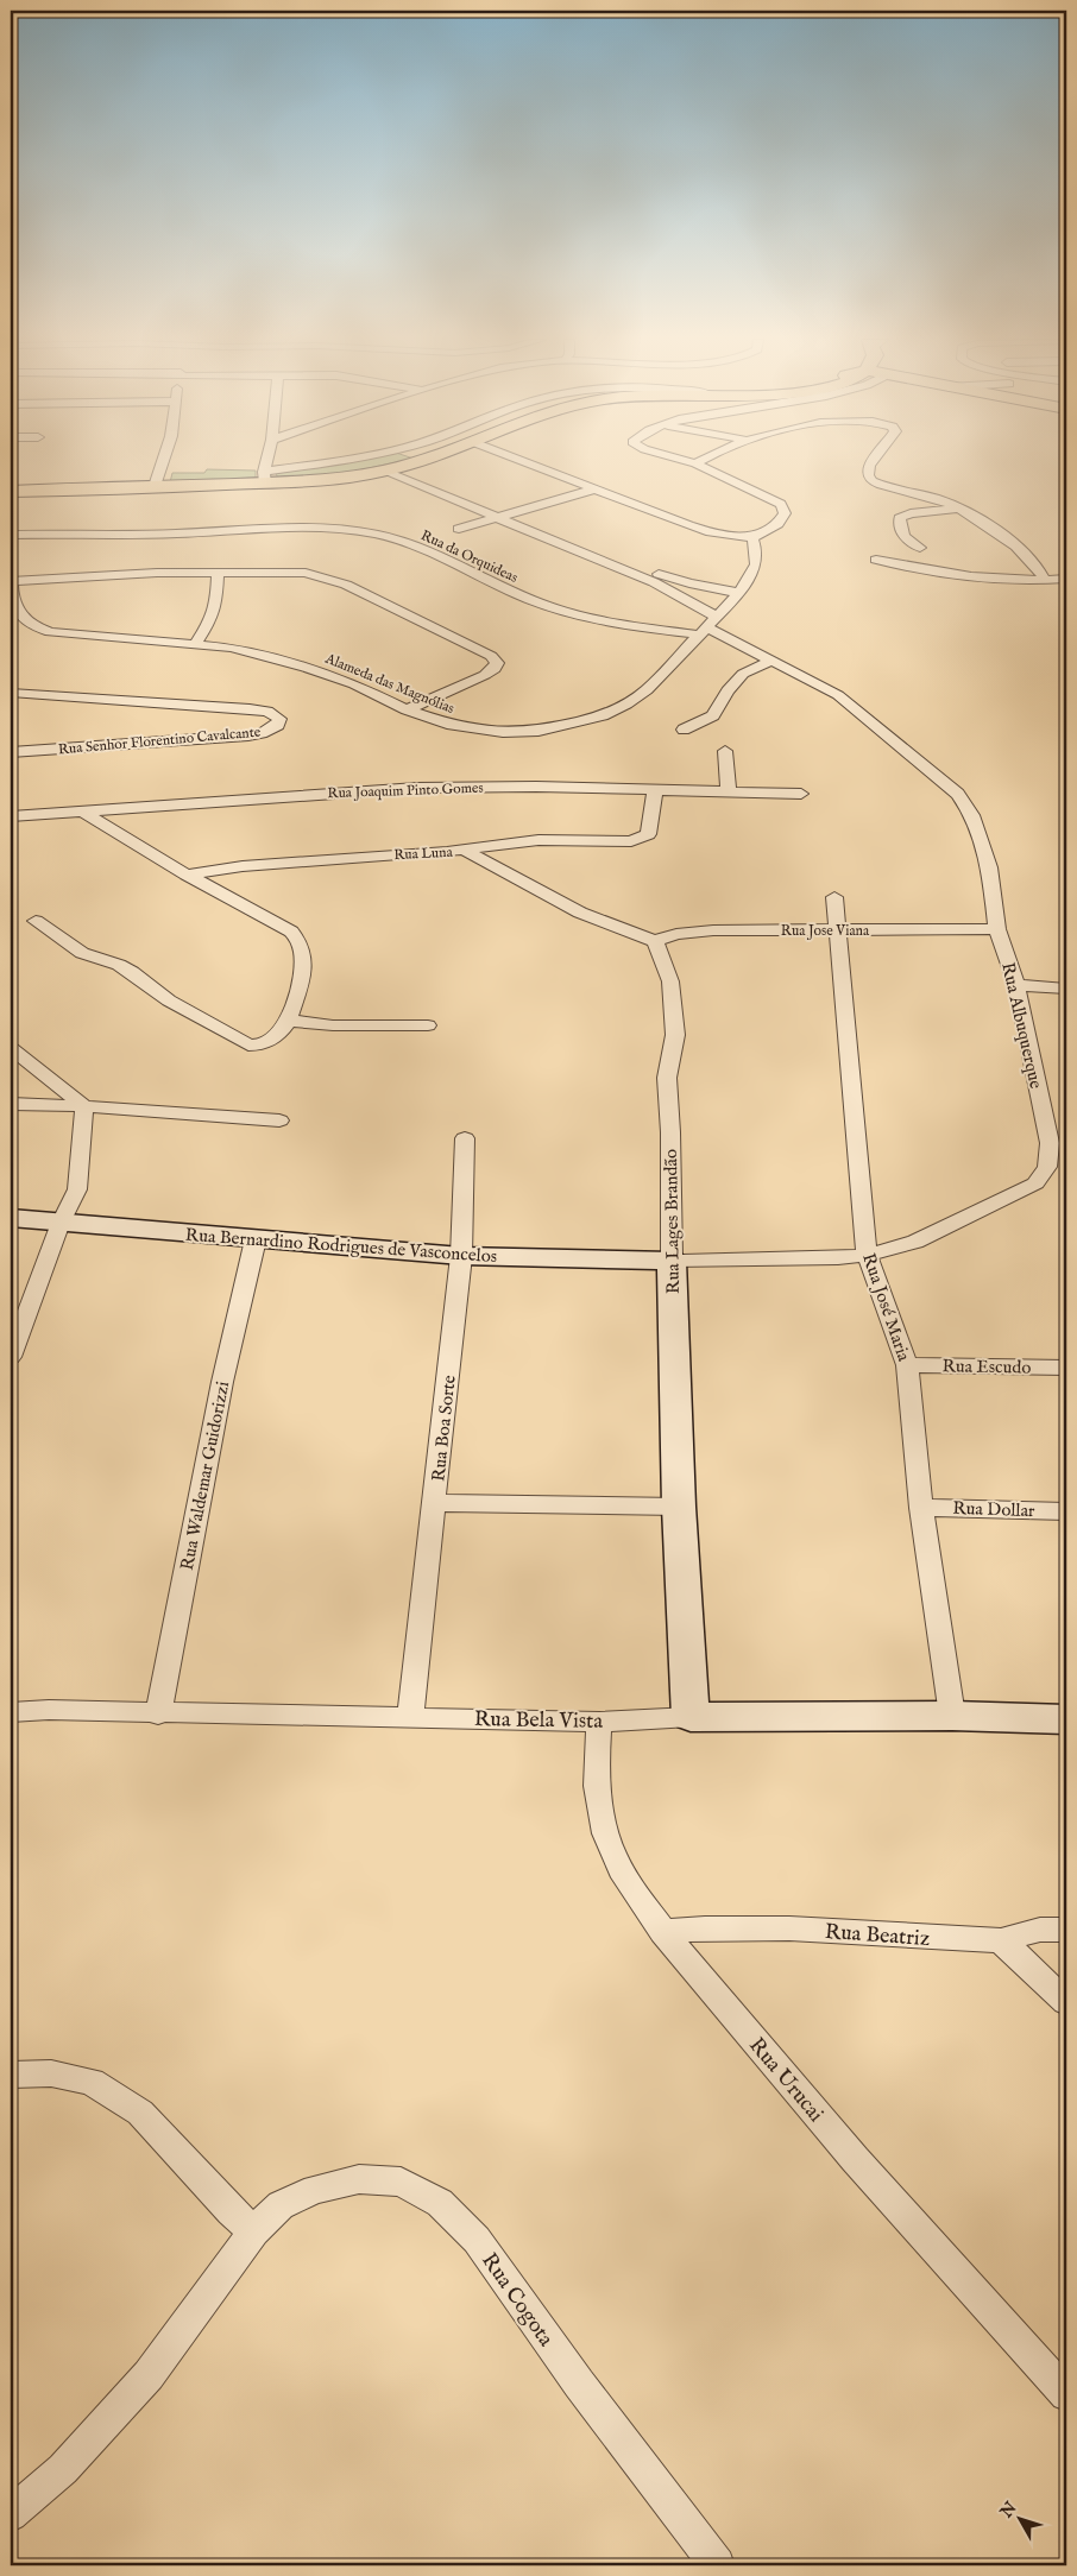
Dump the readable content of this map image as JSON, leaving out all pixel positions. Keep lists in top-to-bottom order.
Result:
{
  "streets": {
    "street": [
      "Rua da Orquideas",
      "Alameda das Magnólias",
      "Rua Senhor Florentino Cavalcante",
      "Rua Joaquim Pinto Gomes",
      "Rua Luna",
      "Rua Jose Viana",
      "Rua Albuquerque",
      "Rua Lages Brandão",
      "Rua Bernardino Rodrigues de Vasconcelos",
      "Rua José Maria",
      "Rua Escudo",
      "Rua Boa Sorte",
      "Rua Waldemar Guidorizzi",
      "Rua Dollar",
      "Rua Bela Vista",
      "Rua Beatriz",
      "Rua Urucai",
      "Rua Cogota"
    ]
  },
  "crossings": [
    ["Rua da Orquideas", "Alameda das Magnólias"],
    ["Rua da Orquideas", "Rua Albuquerque"],
    ["Alameda das Magnólias", "Rua Albuquerque"],
    ["Rua Joaquim Pinto Gomes", "Rua Luna"],
    ["Rua Jose Viana", "Rua Albuquerque"],
    ["Rua Jose Viana", "Rua Lages Brandão"],
    ["Rua Jose Viana", "Rua José Maria"],
    ["Rua Albuquerque", "Rua Lages Brandão"],
    ["Rua Albuquerque", "Rua Bernardino Rodrigues de Vasconcelos"],
    ["Rua Albuquerque", "Rua José Maria"],
    ["Rua Lages Brandão", "Rua Bernardino Rodrigues de Vasconcelos"],
    ["Rua Lages Brandão", "Rua Bela Vista"],
    ["Rua Bernardino Rodrigues de Vasconcelos", "Rua Boa Sorte"],
    ["Rua Bernardino Rodrigues de Vasconcelos", "Rua Waldemar Guidorizzi"],
    ["Rua José Maria", "Rua Escudo"],
    ["Rua José Maria", "Rua Dollar"],
    ["Rua José Maria", "Rua Bela Vista"],
    ["Rua Boa Sorte", "Rua Bela Vista"],
    ["Rua Waldemar Guidorizzi", "Rua Bela Vista"],
    ["Rua Bela Vista", "Rua Urucai"],
    ["Rua Beatriz", "Rua Urucai"]
  ],
  "north": "top left"
}
